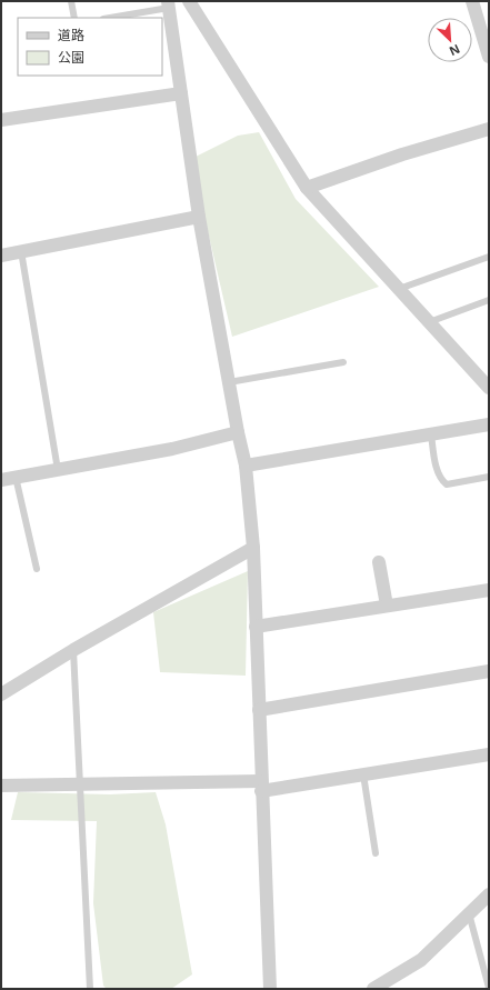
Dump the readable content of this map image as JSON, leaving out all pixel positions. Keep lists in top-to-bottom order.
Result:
{
  "legend": ["道路", "公園"],
  "north": "bottom right"
}
